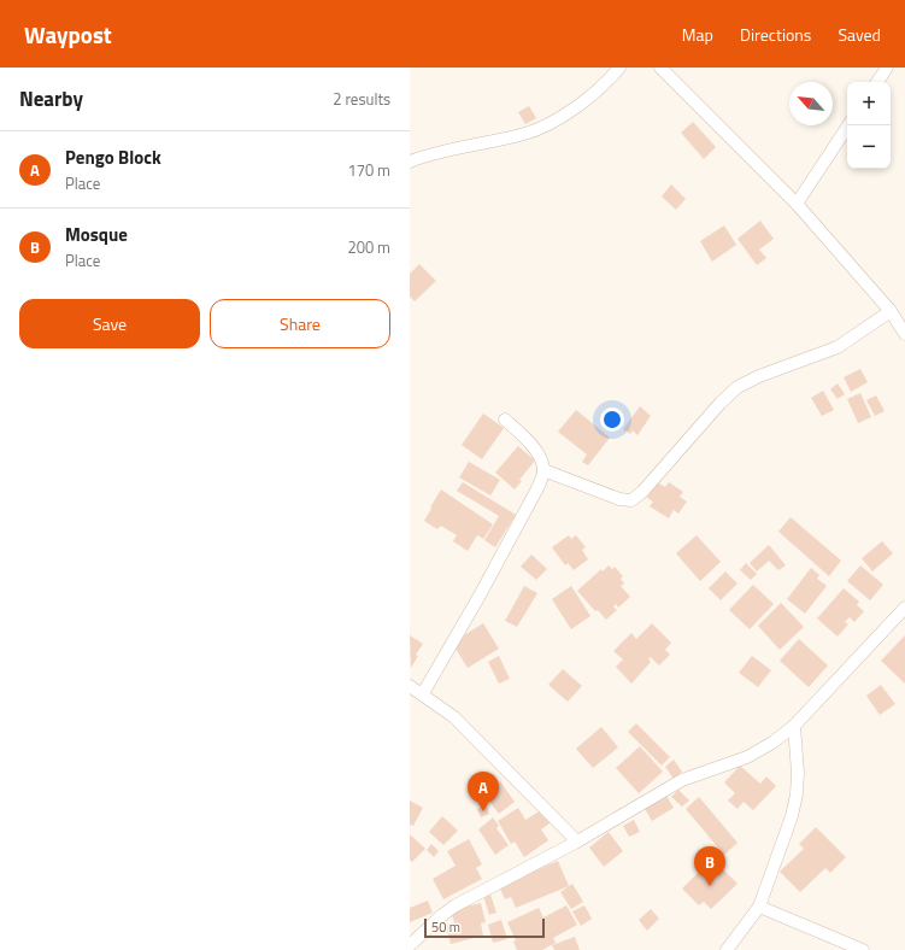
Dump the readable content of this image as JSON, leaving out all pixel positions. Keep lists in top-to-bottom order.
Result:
{
  "scale_bar": "50 m",
  "north": "top left",
  "page": {
    "header": "Waypost",
    "nav": ["Map", "Directions", "Saved"],
    "heading": ["Nearby", "2 results"],
    "map_buttons": ["+", "−"],
    "list": [
      {
        "mark": "A",
        "name": "Pengo Block",
        "note": "Place",
        "value": "170 m"
      },
      {
        "mark": "B",
        "name": "Mosque",
        "note": "Place",
        "value": "200 m"
      }
    ],
    "buttons": ["Save", "Share"],
    "pins": ["A", "B"],
    "scale": "50 m"
  }
}
